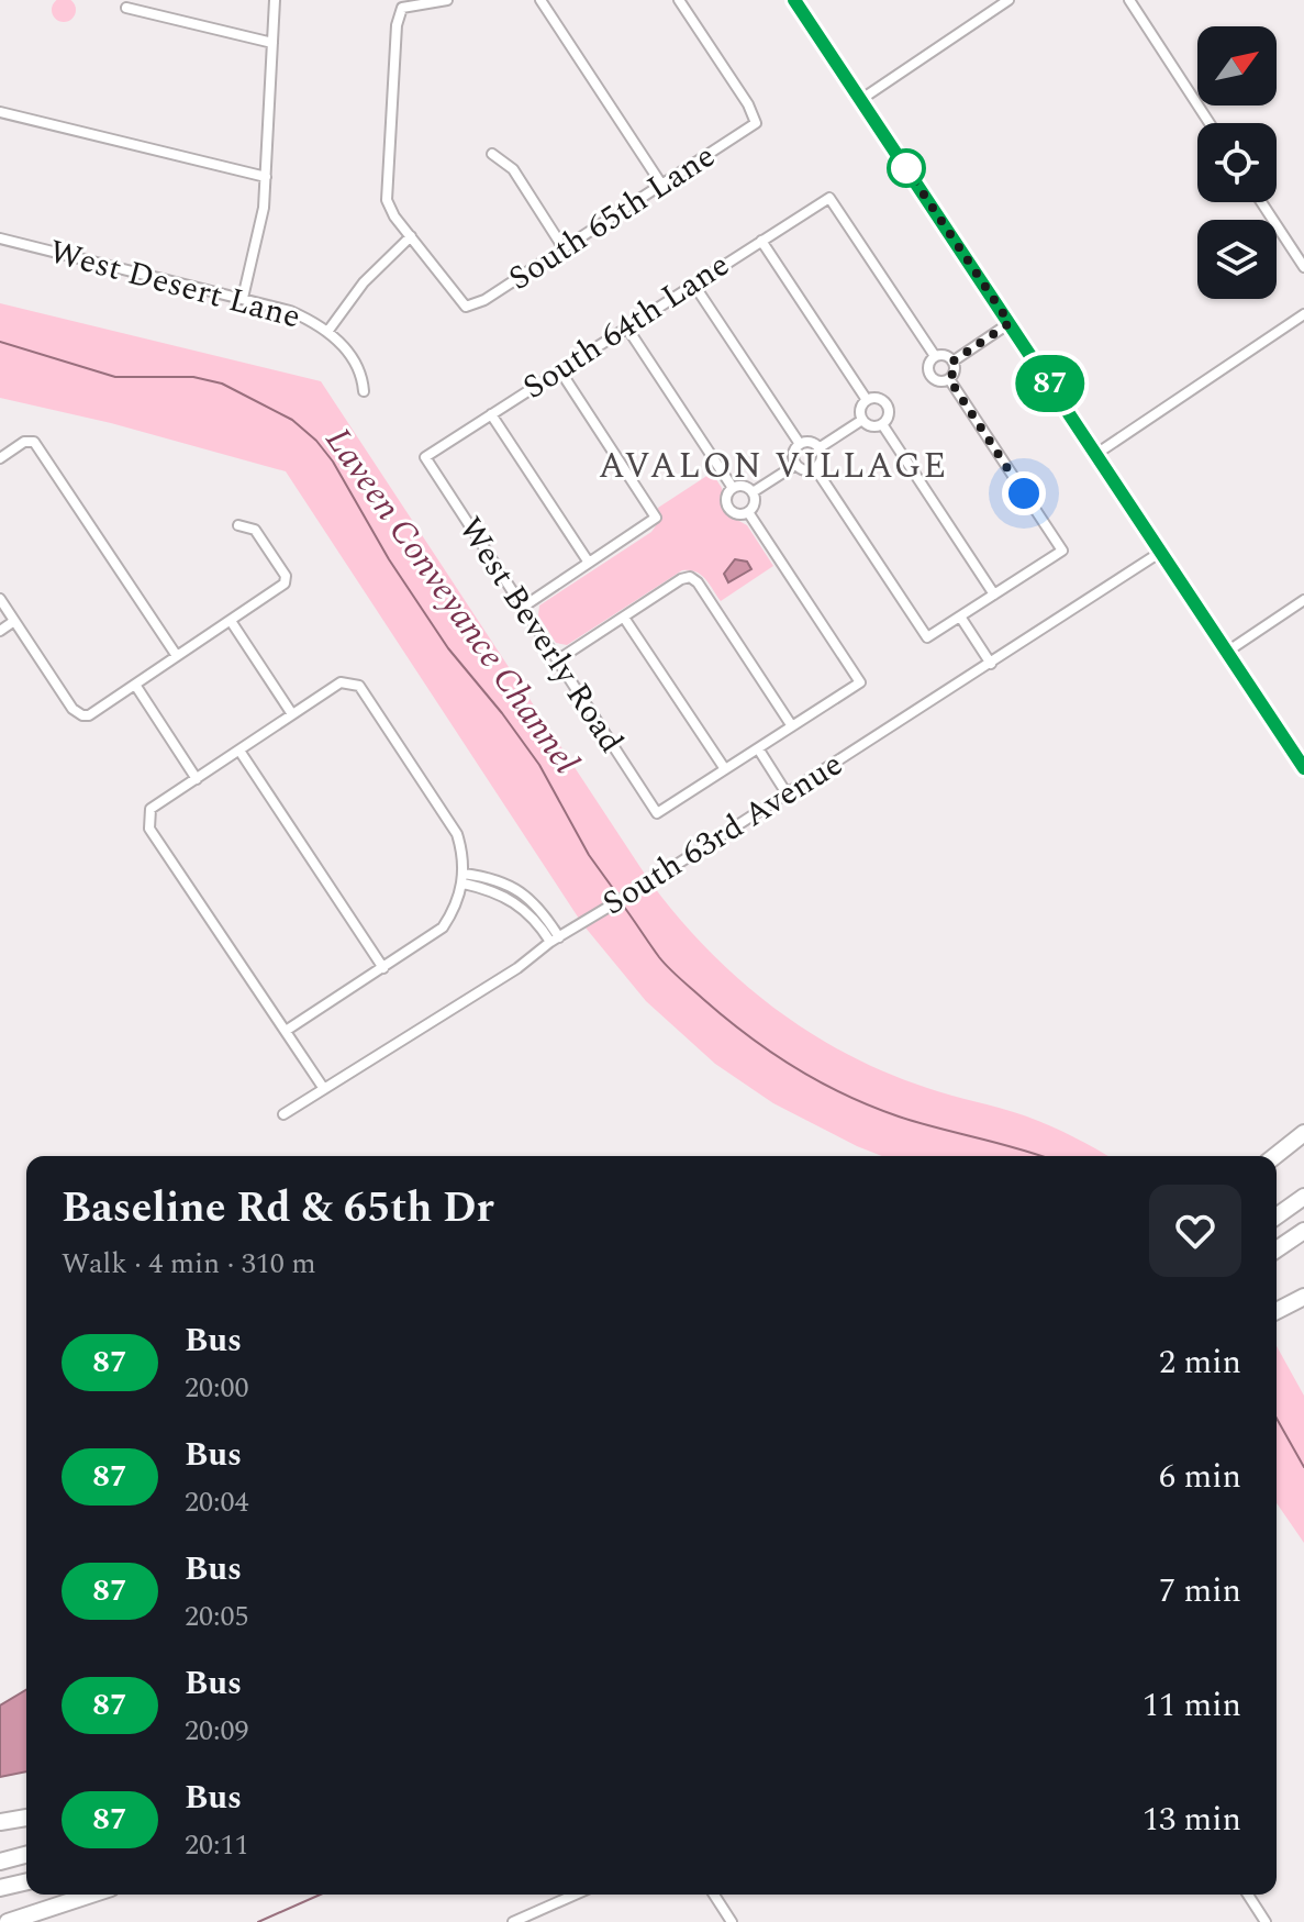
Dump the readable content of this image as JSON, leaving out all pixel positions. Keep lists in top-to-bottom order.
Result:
{
  "streets": {
    "street": [
      "South 65th Lane",
      "West Desert Lane",
      "South 64th Lane",
      "West Beverly Road",
      "South 63rd Avenue"
    ]
  },
  "crossings": [
    ["South 64th Lane", "West Beverly Road"]
  ],
  "districts": ["AVALON VILLAGE"],
  "water": ["Laveen Conveyance Channel"],
  "lines": ["bus line 87"],
  "north": "top right",
  "page": {
    "on_map": "87",
    "heading": ["Baseline Rd & 65th Dr", "Walk · 4 min · 310 m"],
    "list": [
      {
        "mark": "87",
        "name": "Bus",
        "note": "20:00",
        "value": "2 min"
      },
      {
        "mark": "87",
        "name": "Bus",
        "note": "20:04",
        "value": "6 min"
      },
      {
        "mark": "87",
        "name": "Bus",
        "note": "20:05",
        "value": "7 min"
      },
      {
        "mark": "87",
        "name": "Bus",
        "note": "20:09",
        "value": "11 min"
      },
      {
        "mark": "87",
        "name": "Bus",
        "note": "20:11",
        "value": "13 min"
      }
    ]
  }
}
